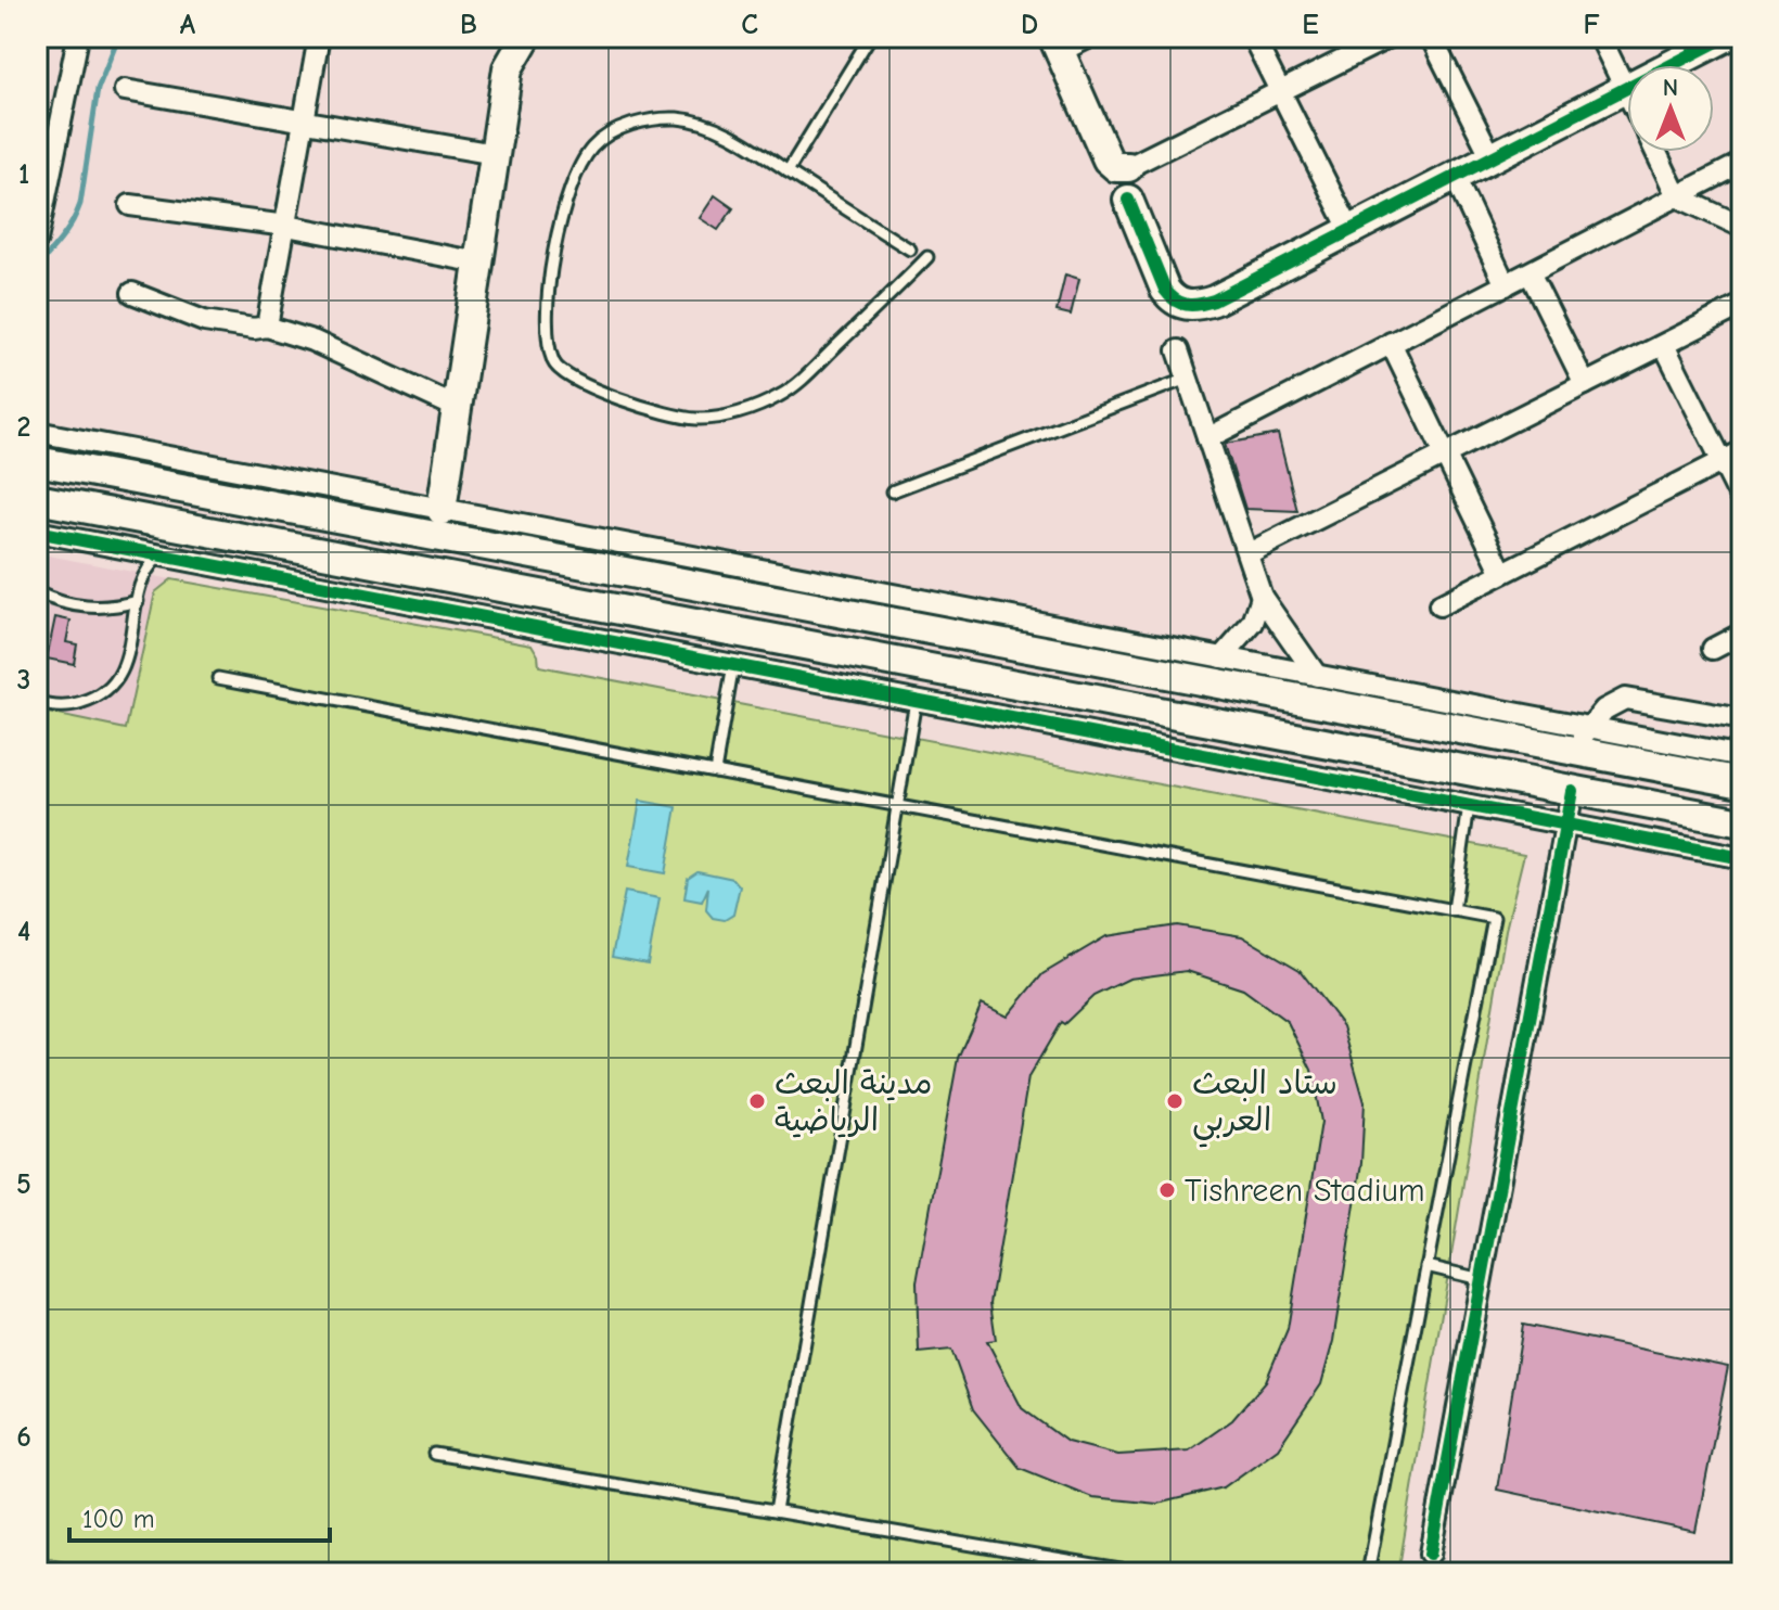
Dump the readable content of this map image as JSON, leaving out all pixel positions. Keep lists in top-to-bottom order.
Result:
{
  "places": ["مدينة البعث الرياضية", "ستاد البعث العربي", "Tishreen Stadium"],
  "scale_bar": "100 m",
  "north": "top",
  "grid": {
    "columns": [
      "A",
      "B",
      "C",
      "D",
      "E",
      "F"
    ],
    "rows": [
      "1",
      "2",
      "3",
      "4",
      "5",
      "6"
    ]
  }
}
